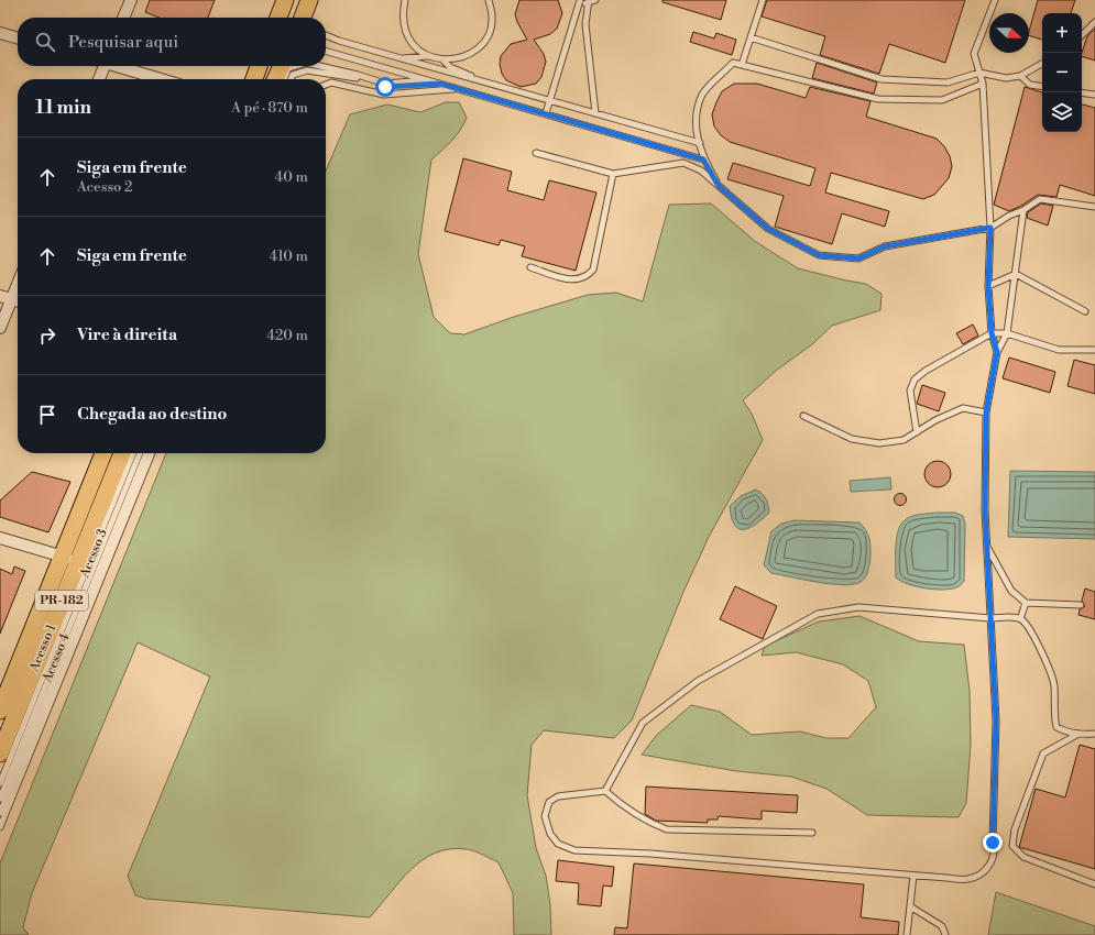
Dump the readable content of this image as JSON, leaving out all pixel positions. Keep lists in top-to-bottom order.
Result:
{
  "streets": {
    "main road": ["PR-182"],
    "lane": ["Acesso 3", "Acesso 1", "Acesso 4"]
  },
  "north": "right",
  "page": {
    "map_buttons": ["+", "−"],
    "search": "Pesquisar aqui",
    "heading": ["11 min", "A pé · 870 m"],
    "list": [
      ["Siga em frente", "Acesso 2", "40 m"],
      ["Siga em frente", "410 m"],
      ["Vire à direita", "420 m"],
      "Chegada ao destino"
    ]
  }
}
